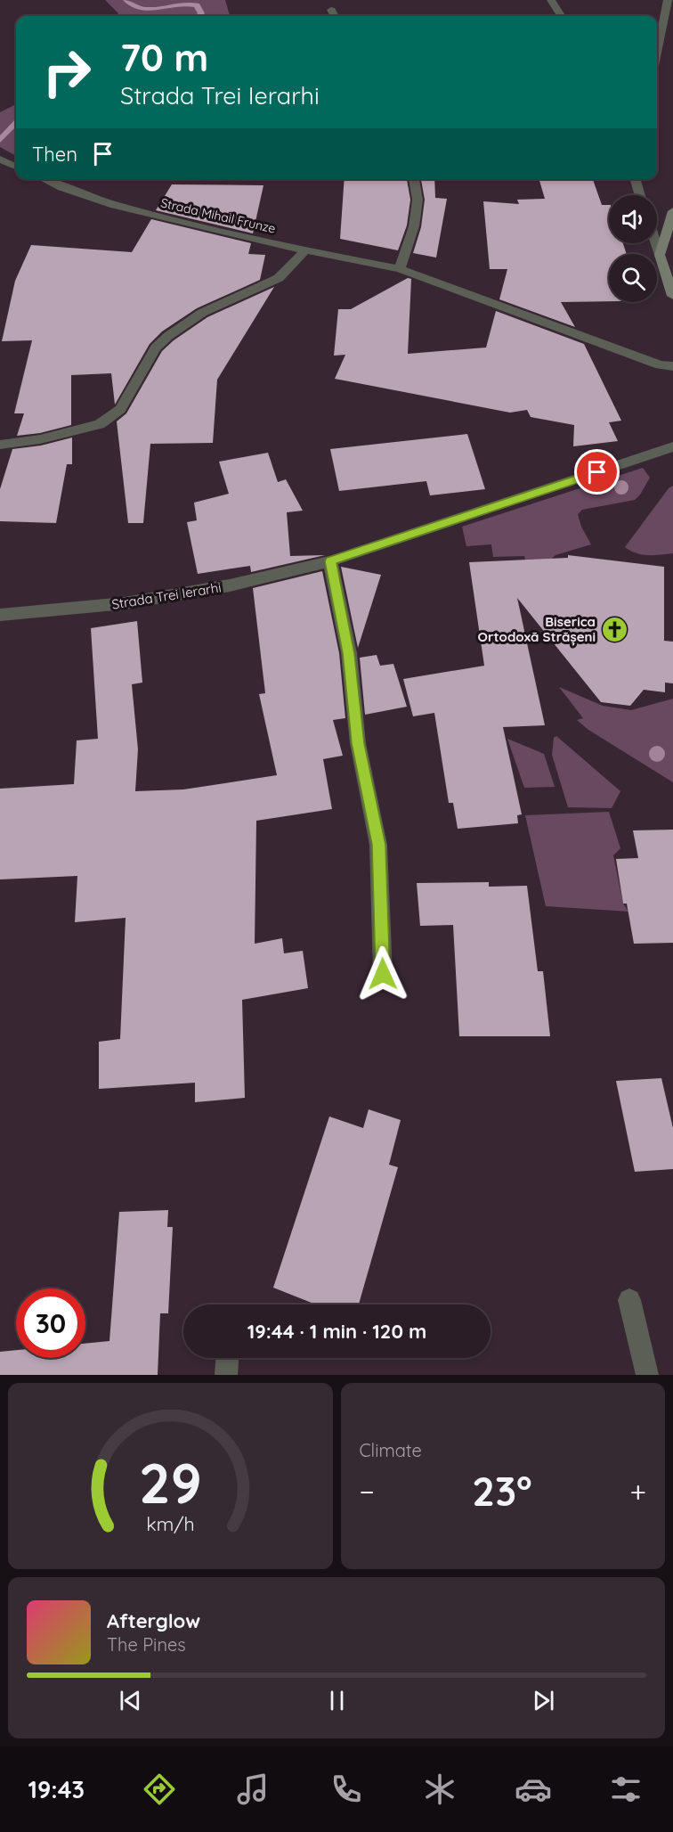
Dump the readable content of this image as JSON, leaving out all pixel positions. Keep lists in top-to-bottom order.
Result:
{
  "streets": {
    "street": ["Strada Mihail Frunze", "Strada Trei Ierarhi"]
  },
  "places": {
    "church": ["Biserica Ortodoxă Strășeni"]
  },
  "page": {
    "turn": ["70 m", "Strada Trei Ierarhi"],
    "then": "Then",
    "limit": "30",
    "trip": "19:44 · 1 min · 120 m",
    "tile": "Climate",
    "heat": ["−", "23°", "+"],
    "song": ["Afterglow", "The Pines"],
    "tabs": "19:43",
    "gauge": ["29", "km/h"]
  }
}
